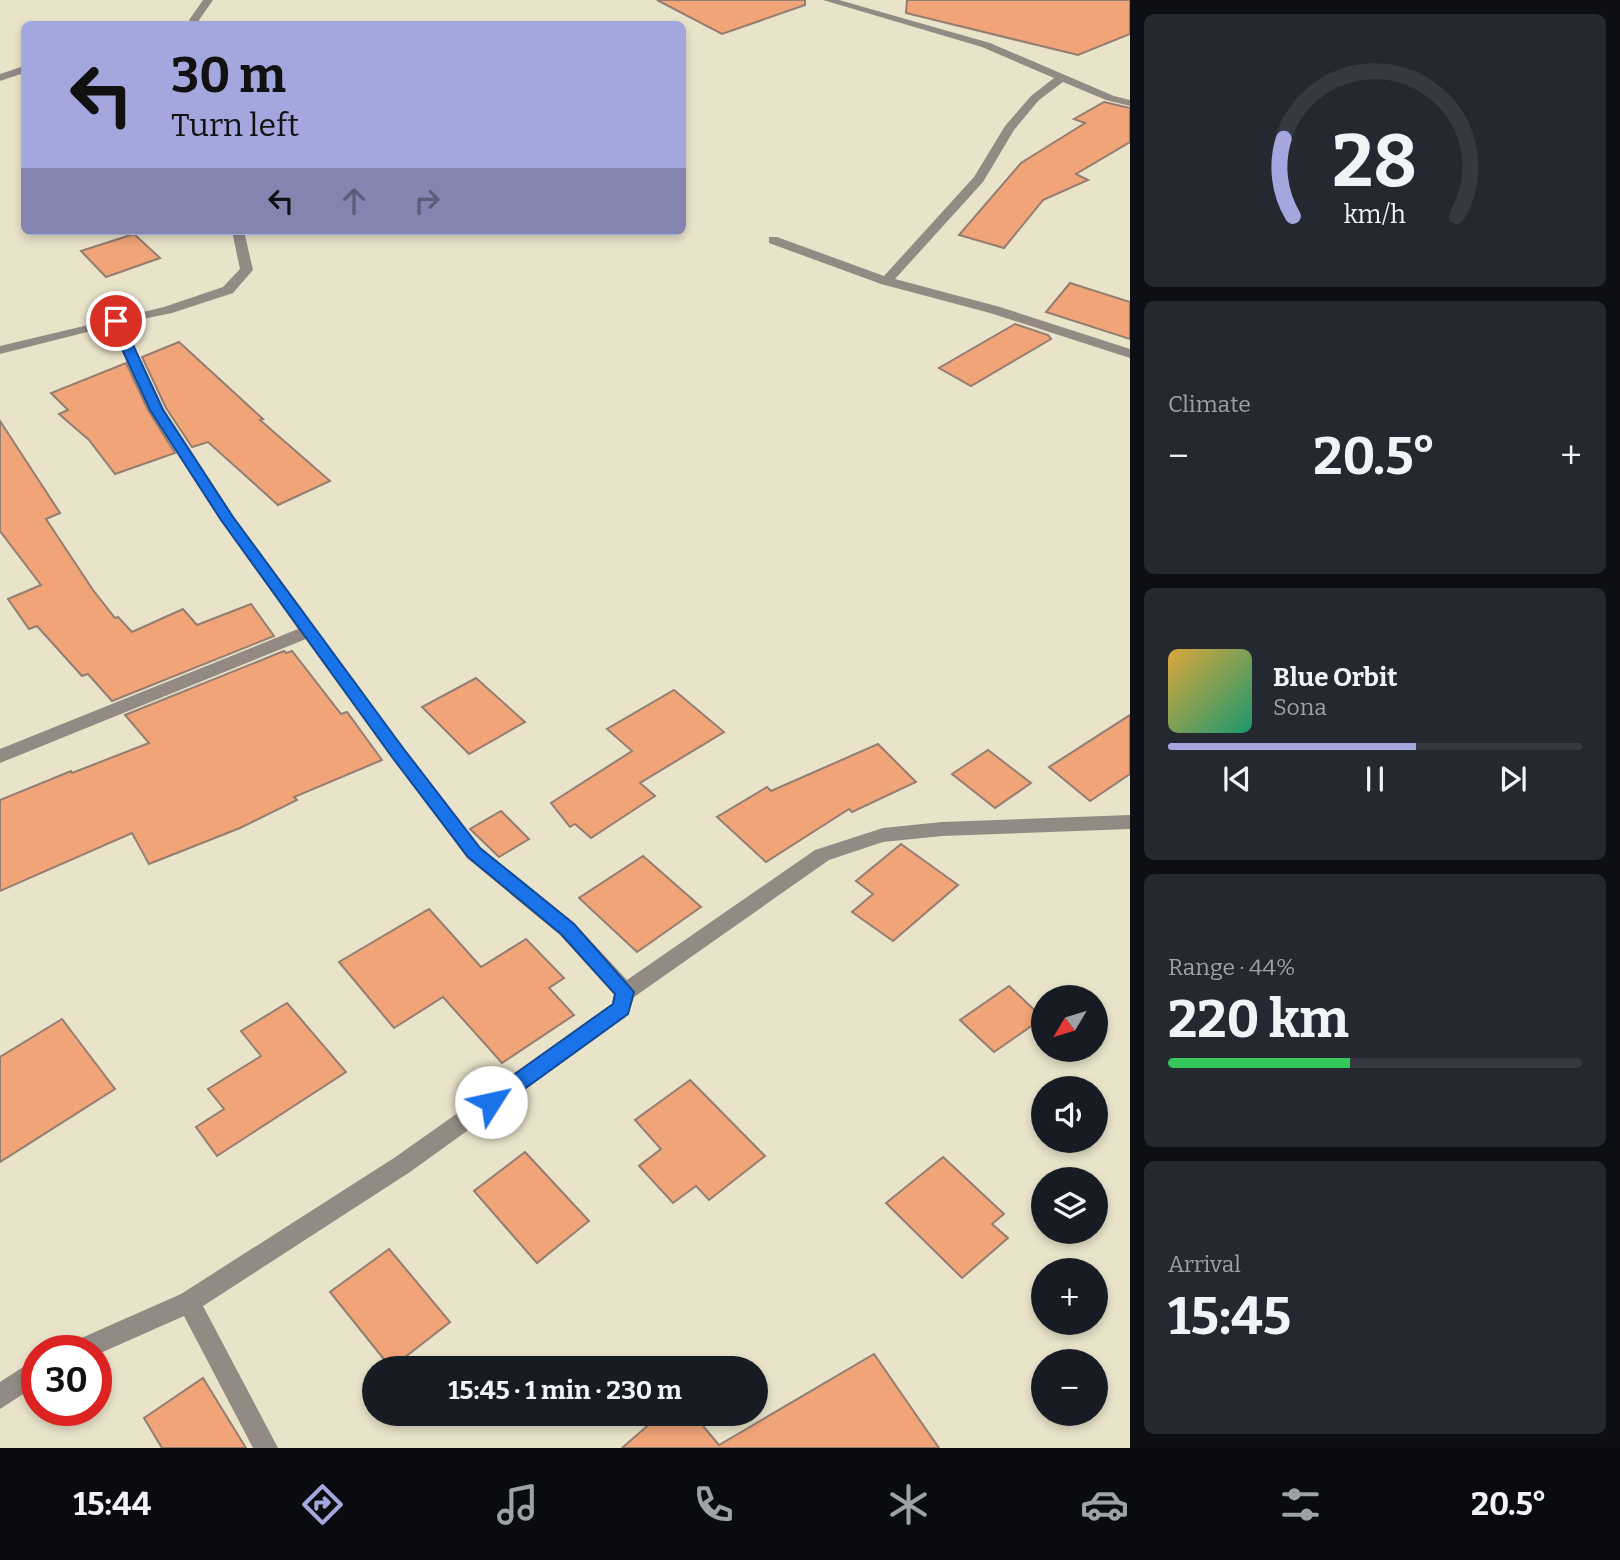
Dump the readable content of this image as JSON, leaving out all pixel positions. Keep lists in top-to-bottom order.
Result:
{
  "north": "bottom left",
  "page": {
    "turn": ["30 m", "Turn left"],
    "tile": [
      "Climate",
      ["Range · 44%", "220 km"],
      ["Arrival", "15:45"]
    ],
    "heat": ["−", "20.5°", "+"],
    "song": ["Blue Orbit", "Sona"],
    "map_buttons": ["+", "−"],
    "limit": "30",
    "trip": "15:45 · 1 min · 230 m",
    "tabs": ["15:44", "20.5°"],
    "gauge": ["28", "km/h"]
  }
}
